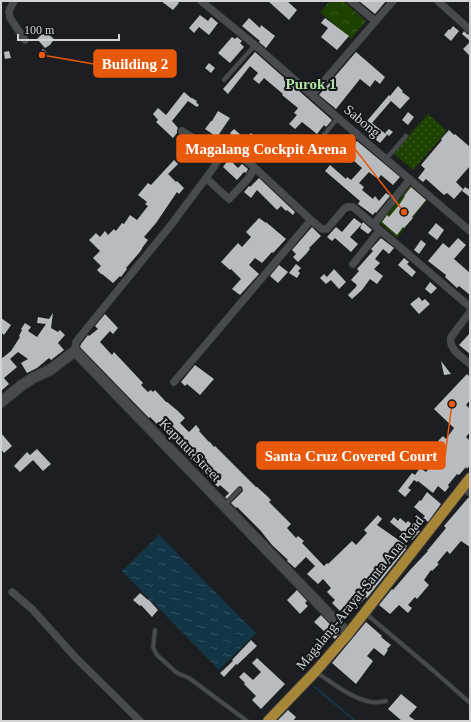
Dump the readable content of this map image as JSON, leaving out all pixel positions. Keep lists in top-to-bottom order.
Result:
{
  "streets": {
    "main road": ["Magalang-Arayat-Santa Ana Road"],
    "street": ["Sabong", "Kaputut Street"]
  },
  "crossings": [
    ["Kaputut Street", "Magalang-Arayat-Santa Ana Road"]
  ],
  "districts": ["Purok 1"],
  "places": ["Building 2", "Magalang Cockpit Arena", "Santa Cruz Covered Court"],
  "scale_bar": "100 m"
}
